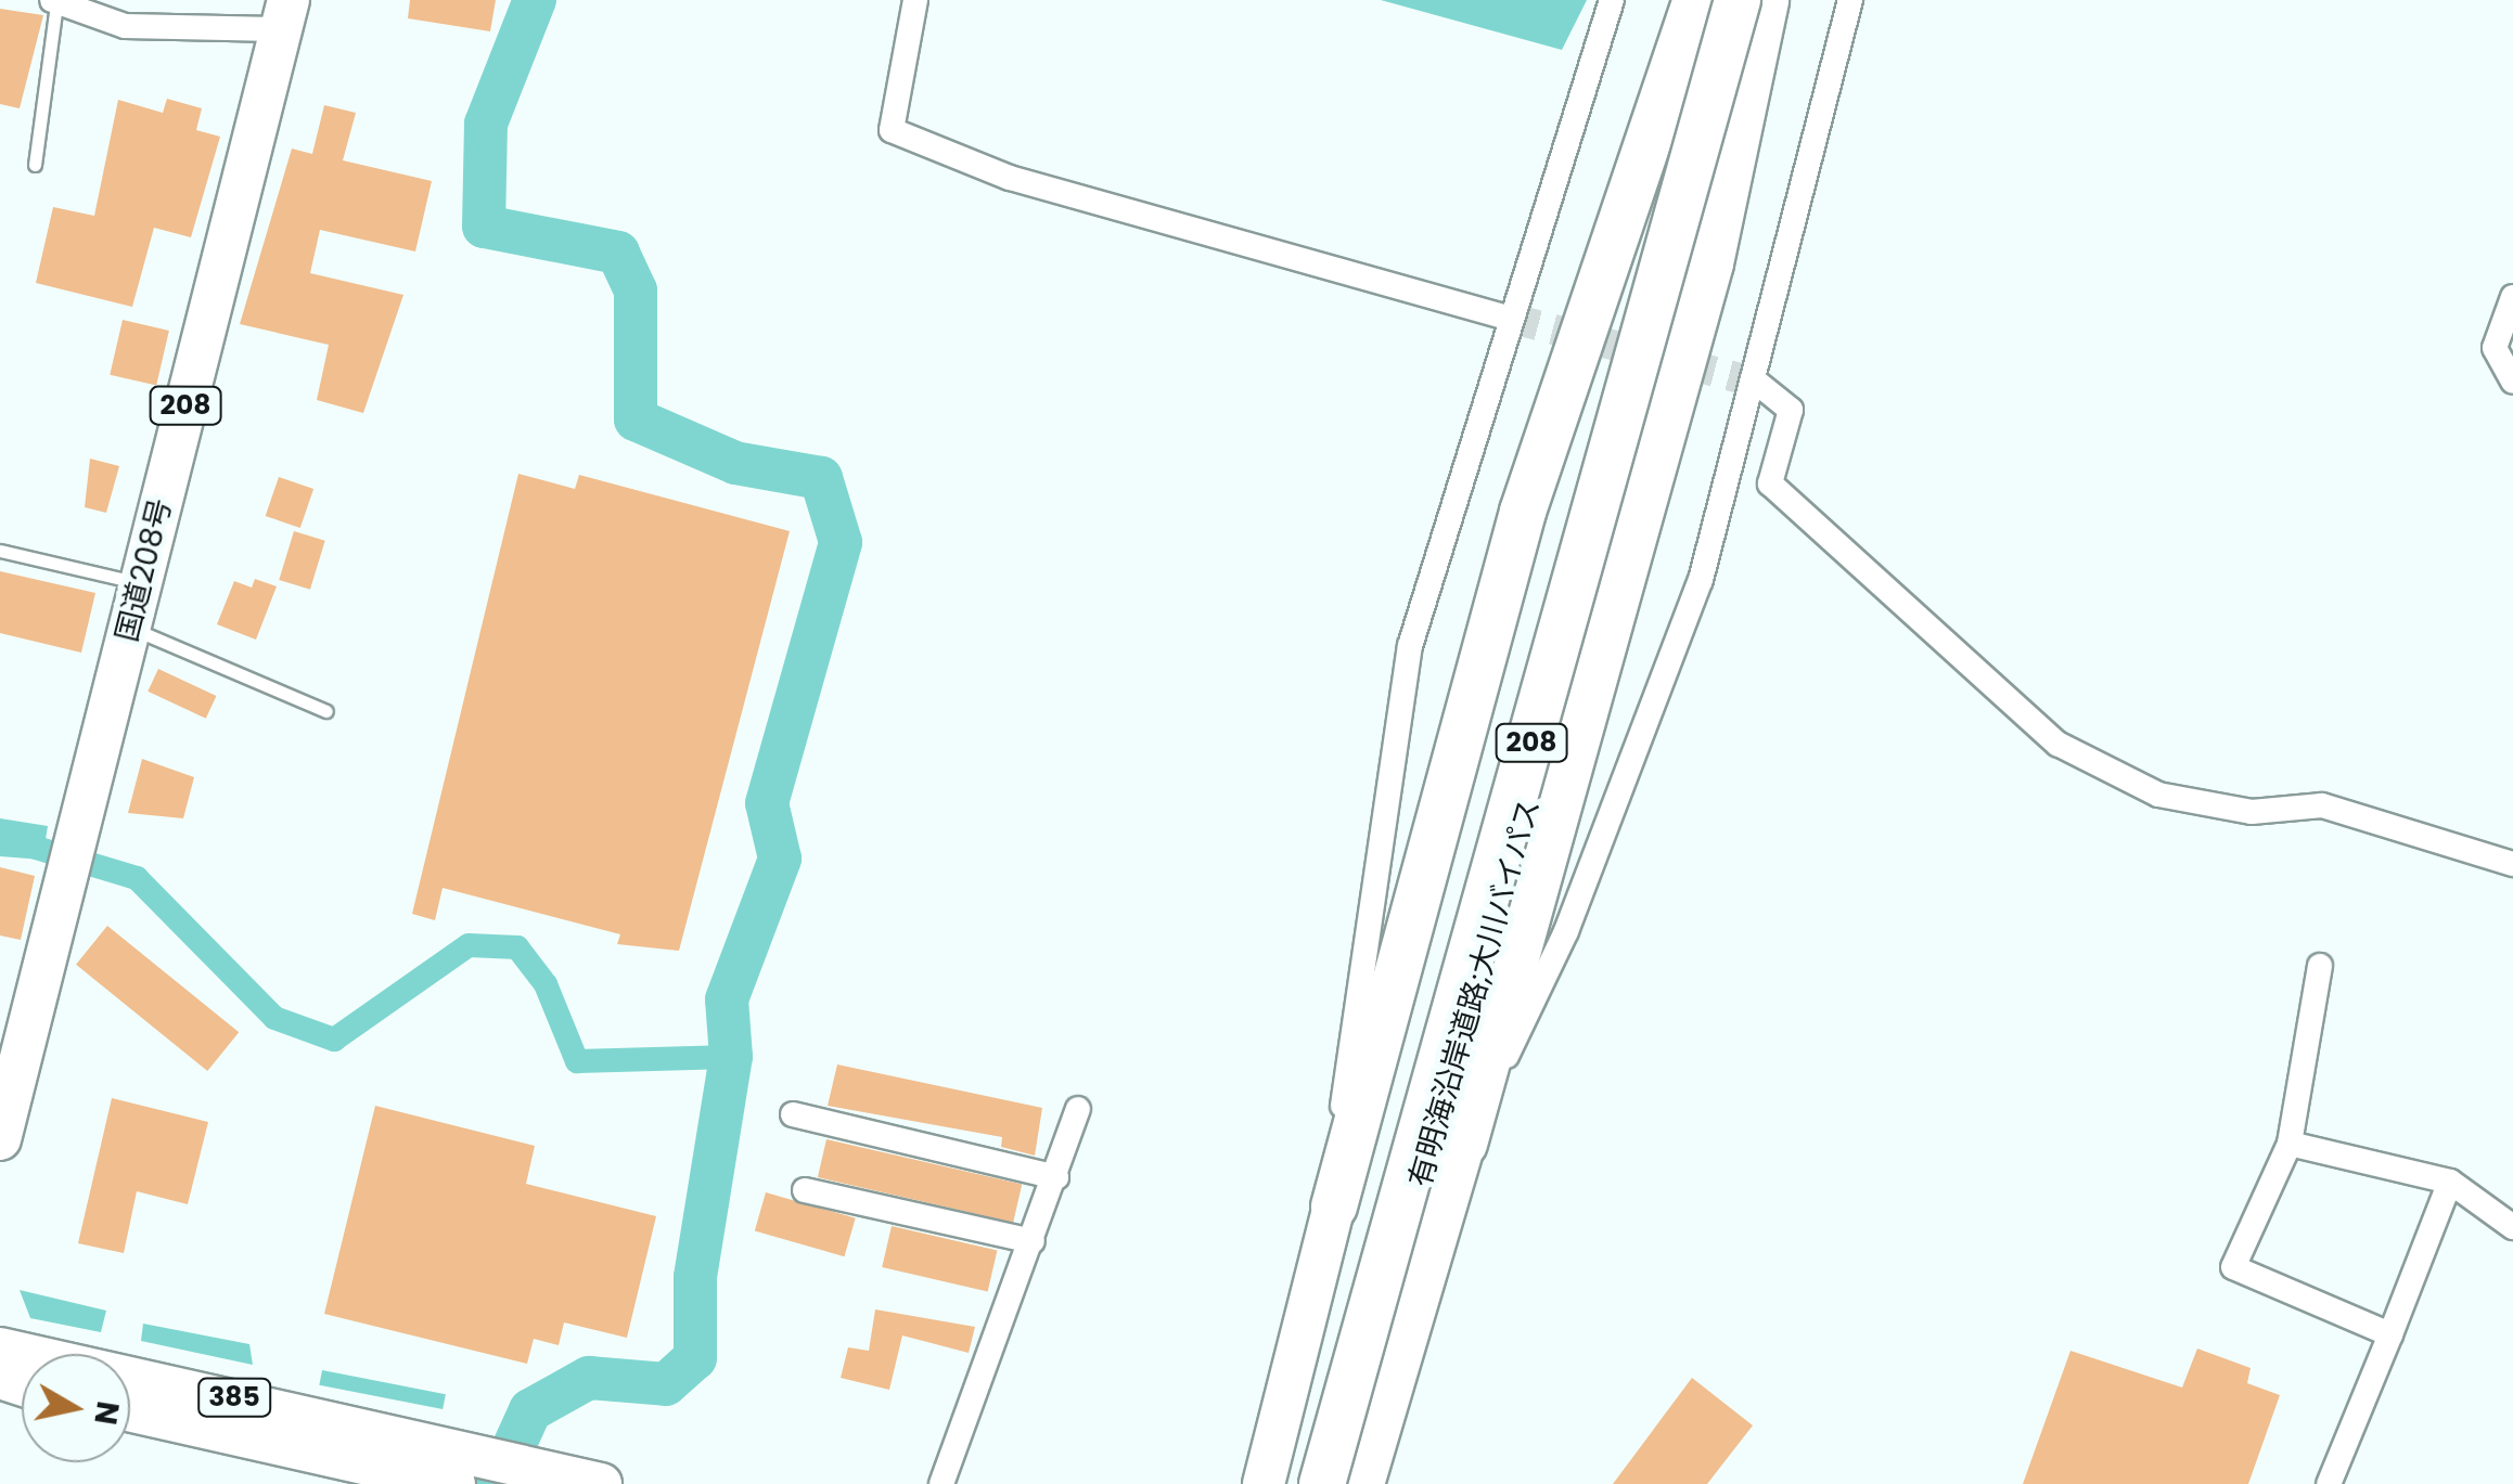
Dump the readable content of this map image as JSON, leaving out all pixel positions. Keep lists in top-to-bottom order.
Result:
{
  "streets": {
    "highway": [
      "208",
      "国道208号",
      "有明海沿岸道路;大川バイパス",
      "385"
    ]
  },
  "north": "right"
}
